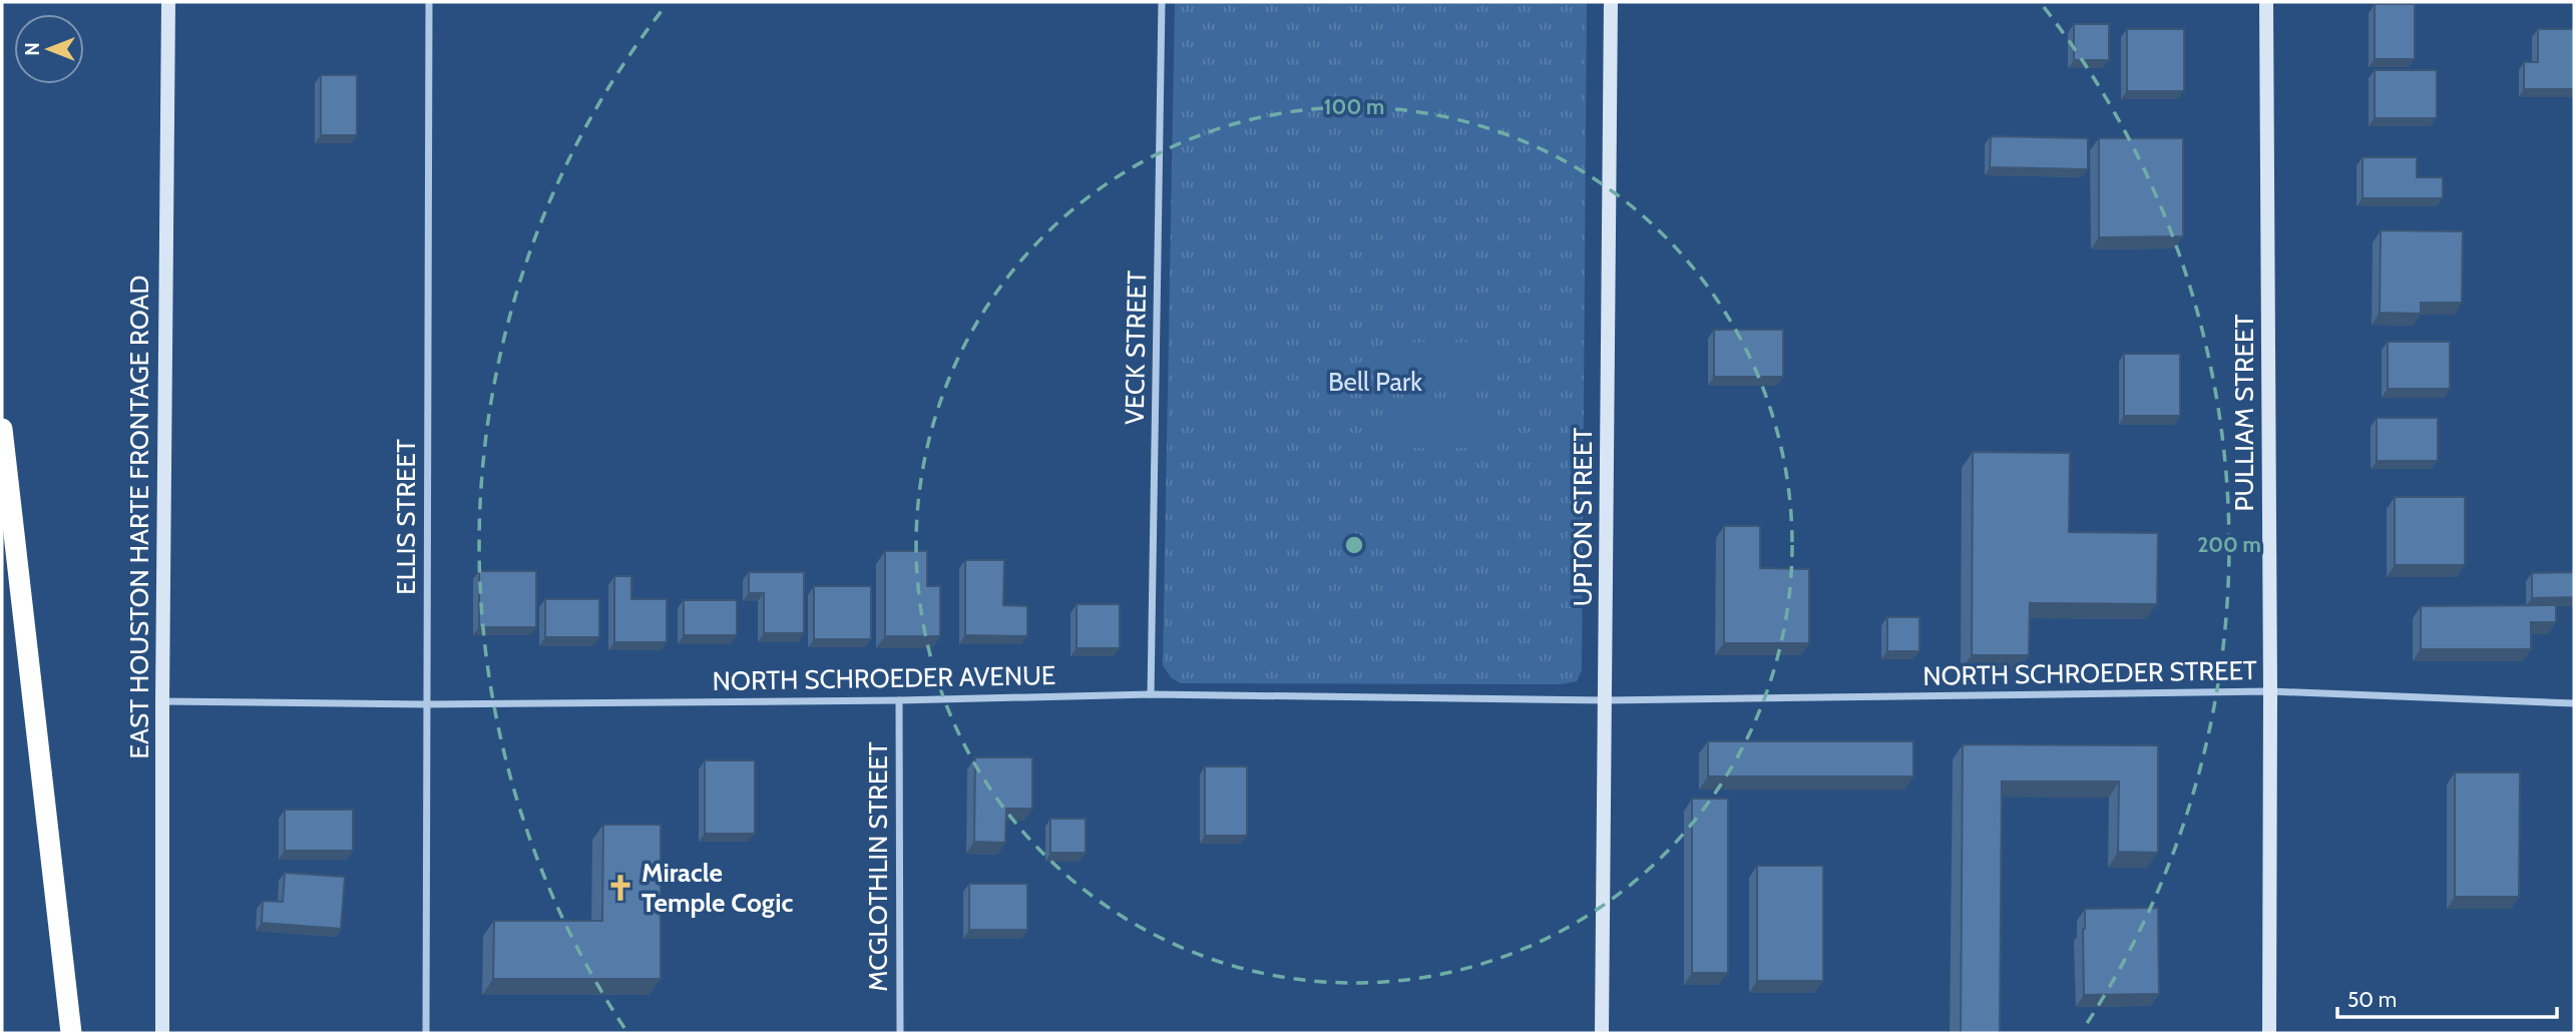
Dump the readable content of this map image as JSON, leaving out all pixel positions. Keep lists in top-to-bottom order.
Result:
{
  "streets": {
    "main road": ["PULLIAM STREET", "EAST HOUSTON HARTE FRONTAGE ROAD", "UPTON STREET"],
    "street": [
      "VECK STREET",
      "ELLIS STREET",
      "NORTH SCHROEDER STREET",
      "NORTH SCHROEDER AVENUE",
      "MCGLOTHLIN STREET"
    ]
  },
  "crossings": [
    ["VECK STREET", "NORTH SCHROEDER AVENUE"],
    ["PULLIAM STREET", "NORTH SCHROEDER STREET"],
    ["EAST HOUSTON HARTE FRONTAGE ROAD", "NORTH SCHROEDER AVENUE"],
    ["ELLIS STREET", "NORTH SCHROEDER AVENUE"],
    ["UPTON STREET", "NORTH SCHROEDER STREET"],
    ["UPTON STREET", "NORTH SCHROEDER AVENUE"],
    ["NORTH SCHROEDER STREET", "NORTH SCHROEDER AVENUE"],
    ["NORTH SCHROEDER AVENUE", "MCGLOTHLIN STREET"]
  ],
  "parks": ["Bell Park"],
  "places": {
    "church": ["Miracle Temple Cogic"]
  },
  "scale_bar": "50 m",
  "north": "left",
  "rings": ["100 m", "200 m"]
}
